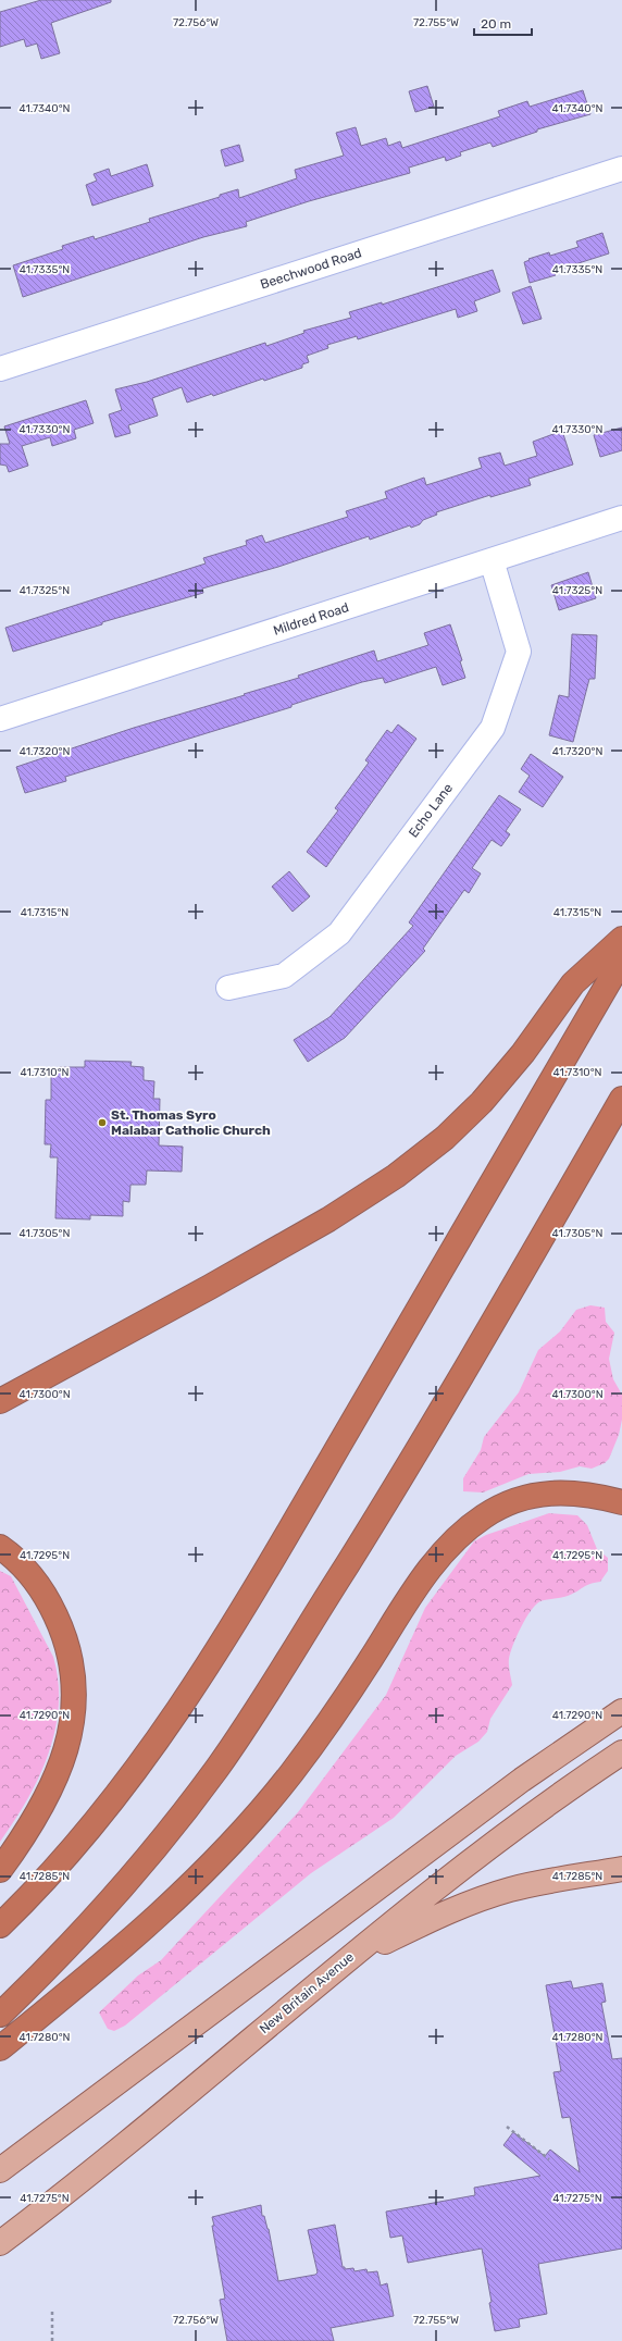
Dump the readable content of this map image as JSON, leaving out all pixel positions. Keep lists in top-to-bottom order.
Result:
{
  "streets": {
    "main road": ["New Britain Avenue"],
    "street": ["Beechwood Road", "Mildred Road", "Echo Lane"]
  },
  "crossings": [
    ["Mildred Road", "Echo Lane"]
  ],
  "places": ["St. Thomas Syro Malabar Catholic Church"],
  "scale_bar": "20 m",
  "coordinates": [
    "72.756°W",
    "72.755°W",
    "41.7340°N",
    "41.7335°N",
    "41.7330°N",
    "41.7325°N",
    "41.7320°N",
    "41.7315°N",
    "41.7310°N",
    "41.7305°N",
    "41.7300°N",
    "41.7295°N",
    "41.7290°N",
    "41.7285°N",
    "41.7280°N",
    "41.7275°N"
  ]
}
